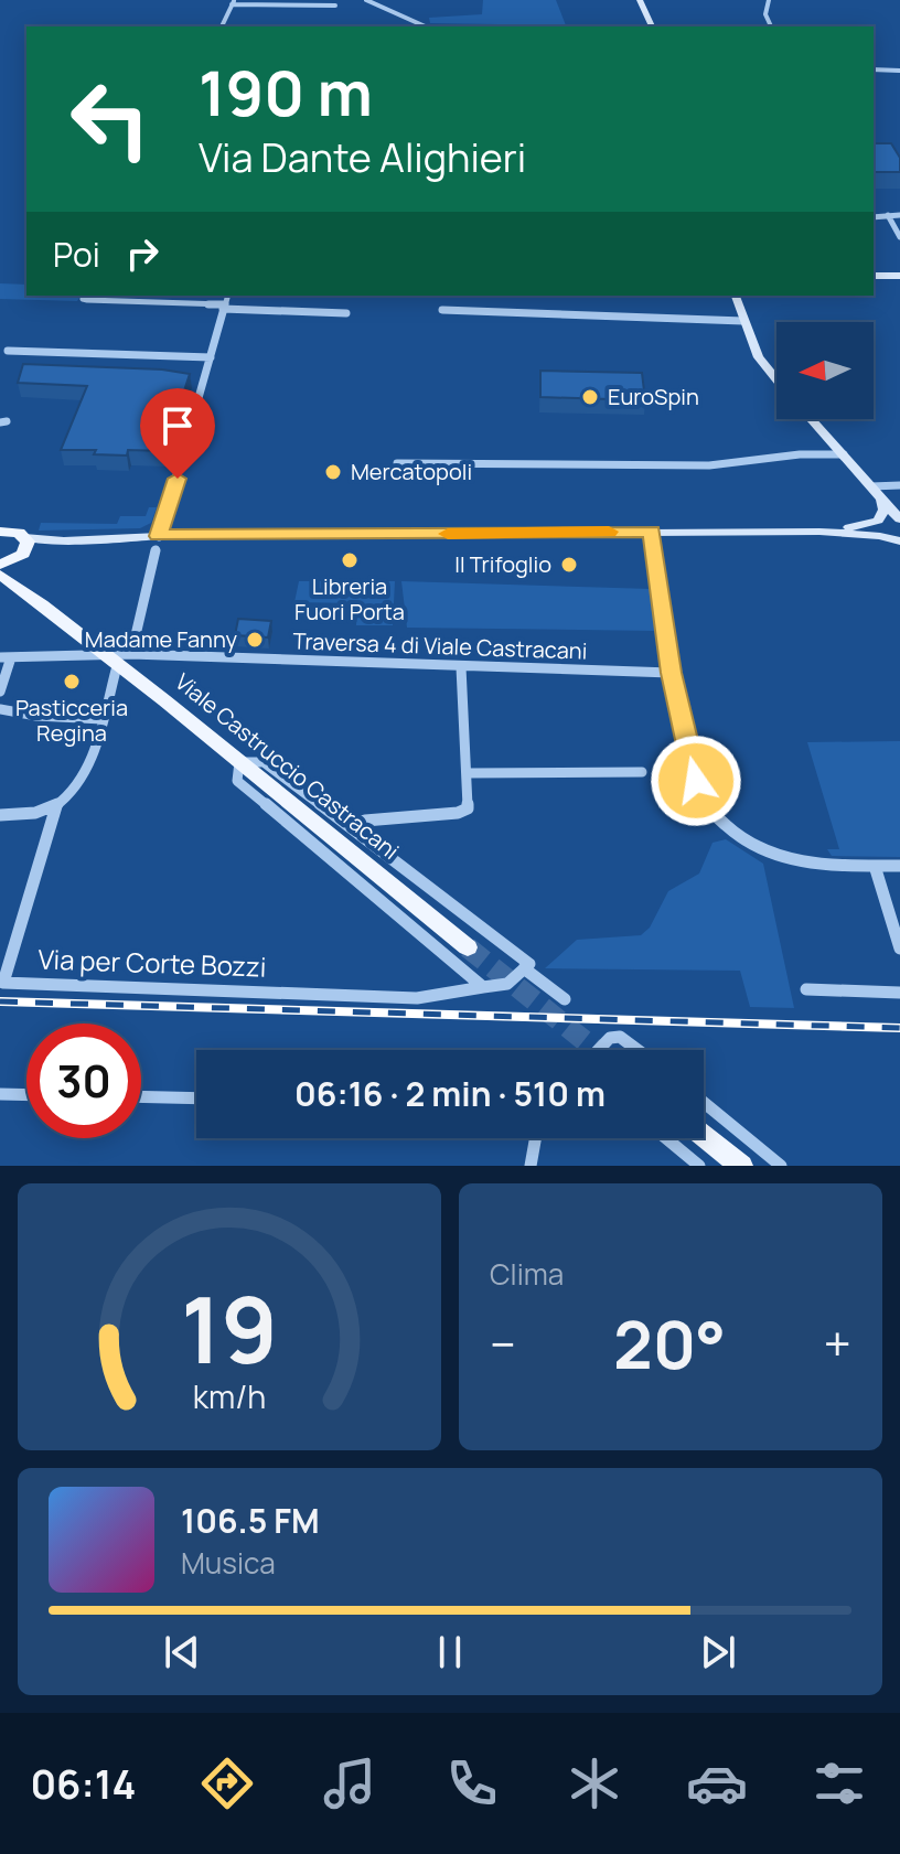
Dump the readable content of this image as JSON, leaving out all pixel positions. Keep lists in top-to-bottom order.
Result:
{
  "streets": {
    "main road": ["Viale Castruccio Castracani"],
    "street": ["Traversa 4 di Viale Castracani", "Via per Corte Bozzi"]
  },
  "crossings": [
    ["Traversa 4 di Viale Castracani", "Viale Castruccio Castracani"],
    ["Traversa 4 di Viale Castracani", "Via per Corte Bozzi"],
    ["Viale Castruccio Castracani", "Via per Corte Bozzi"]
  ],
  "places": [
    "EuroSpin",
    "Mercatopoli",
    "Libreria Fuori Porta",
    "Il Trifoglio",
    "Madame Fanny",
    "Pasticceria Regina"
  ],
  "north": "left",
  "page": {
    "turn": ["190 m", "Via Dante Alighieri"],
    "then": "Poi",
    "limit": "30",
    "trip": "06:16 · 2 min · 510 m",
    "tile": "Clima",
    "heat": ["−", "20°", "+"],
    "song": ["106.5 FM", "Musica"],
    "tabs": "06:14",
    "gauge": ["19", "km/h"]
  }
}
